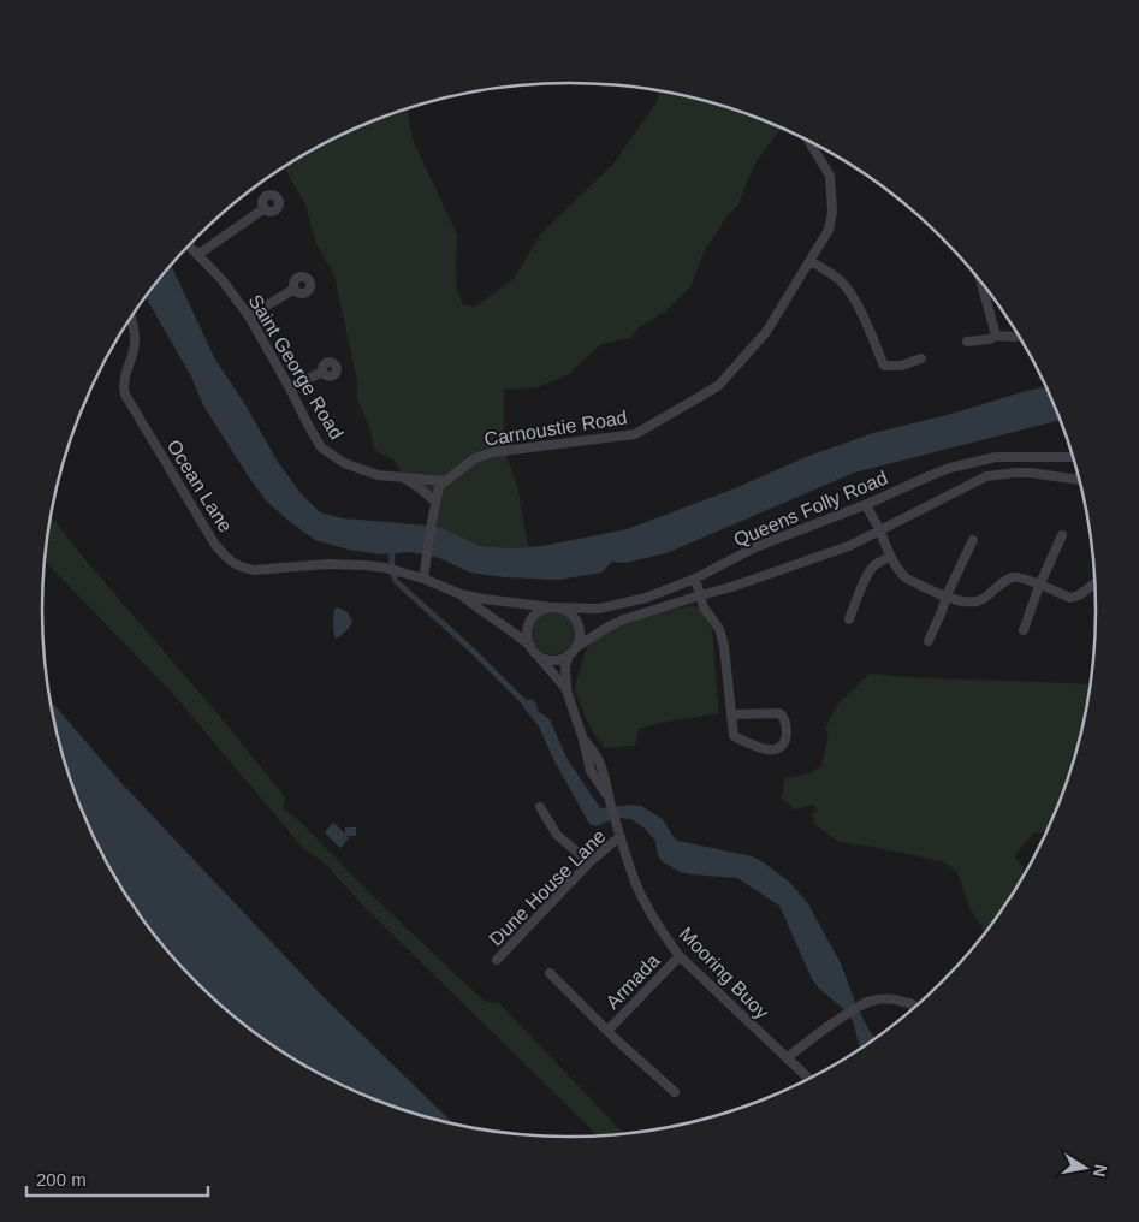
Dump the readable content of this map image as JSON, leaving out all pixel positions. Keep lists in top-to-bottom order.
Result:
{
  "streets": {
    "street": [
      "Saint George Road",
      "Carnoustie Road",
      "Ocean Lane",
      "Queens Folly Road",
      "Dune House Lane",
      "Mooring Buoy",
      "Armada"
    ]
  },
  "crossings": [
    ["Saint George Road", "Carnoustie Road"],
    ["Carnoustie Road", "Ocean Lane"],
    ["Ocean Lane", "Queens Folly Road"],
    ["Ocean Lane", "Mooring Buoy"],
    ["Queens Folly Road", "Mooring Buoy"],
    ["Dune House Lane", "Mooring Buoy"],
    ["Mooring Buoy", "Armada"]
  ],
  "scale_bar": "200 m",
  "north": "right"
}
